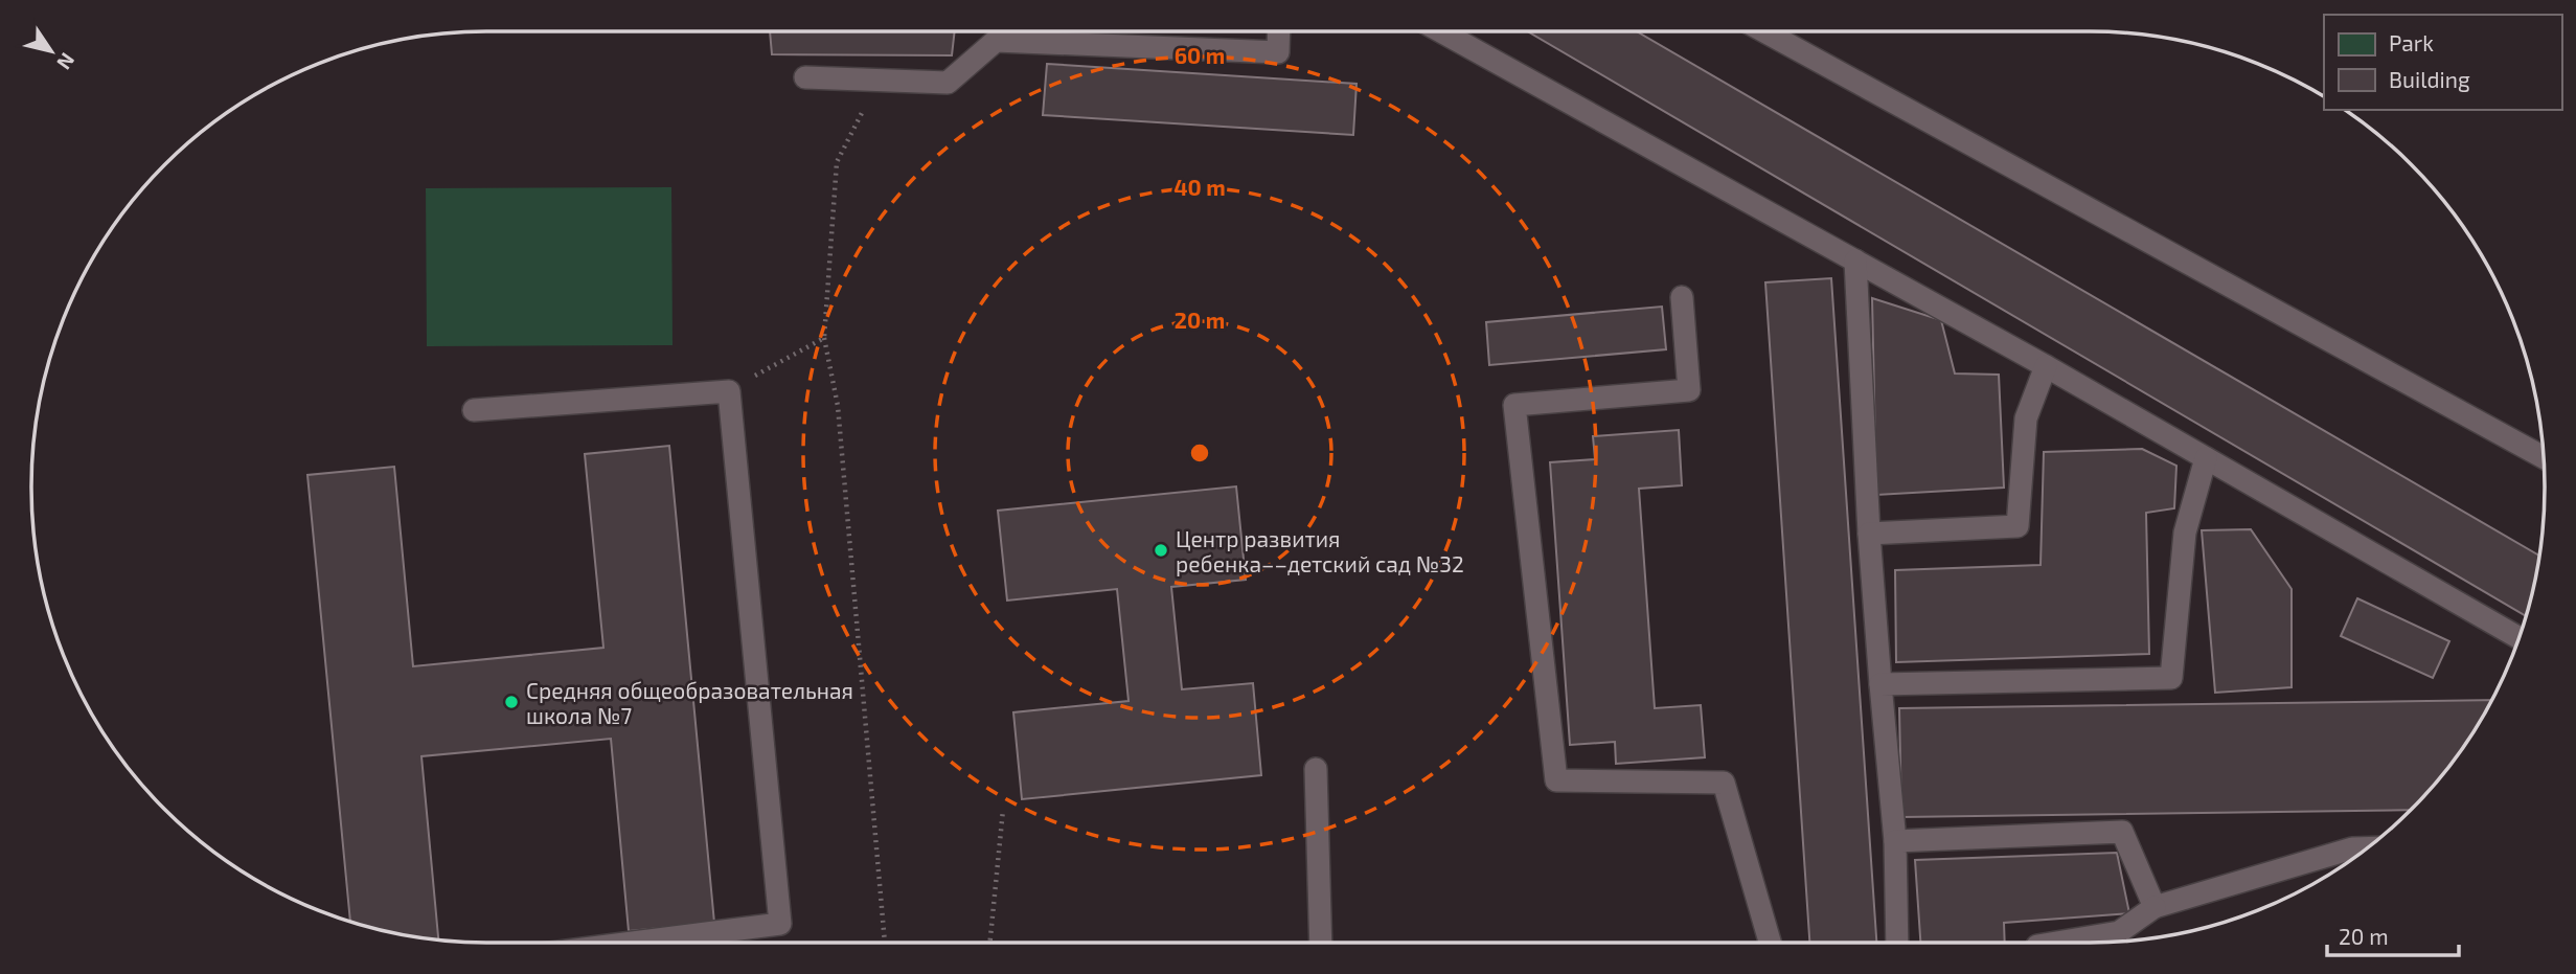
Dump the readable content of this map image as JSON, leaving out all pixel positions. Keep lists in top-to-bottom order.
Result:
{
  "places": ["Центр развития ребенка––детский сад №32", "Средняя общеобразовательная школа №7"],
  "legend": ["Park", "Building"],
  "scale_bar": "20 m",
  "north": "bottom right",
  "rings": ["60 m", "40 m", "20 m"]
}
